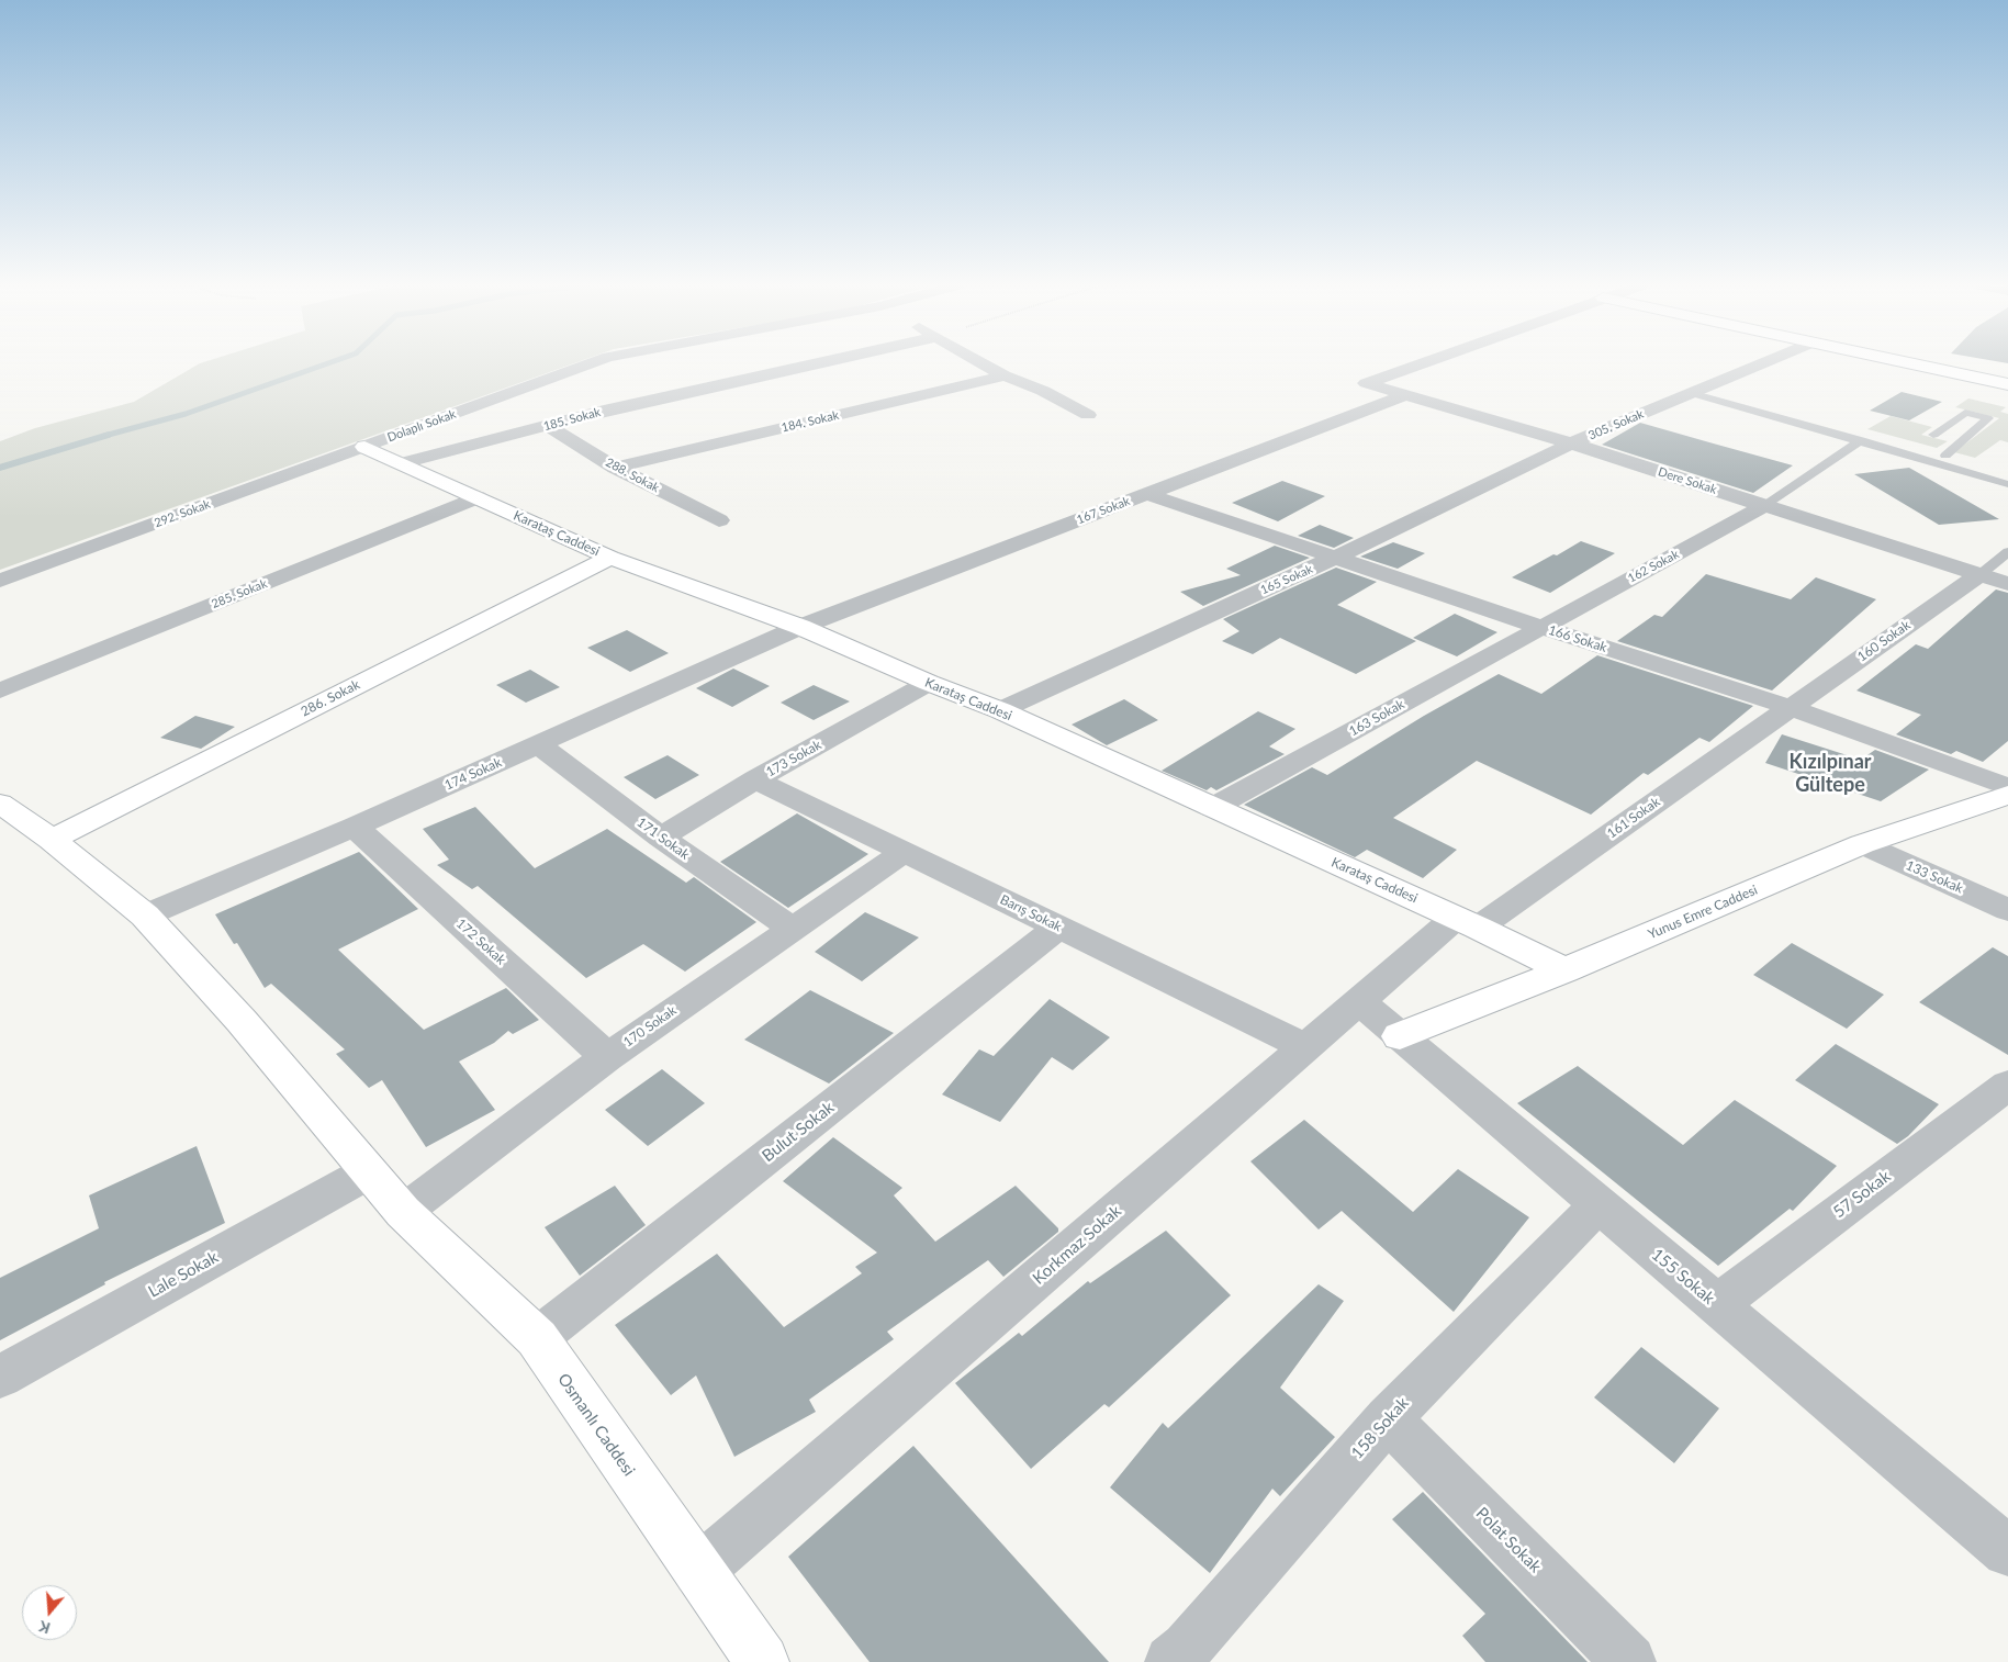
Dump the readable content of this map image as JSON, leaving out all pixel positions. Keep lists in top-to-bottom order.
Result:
{
  "streets": {
    "street": [
      "185. Sokak",
      "184. Sokak",
      "305. Sokak",
      "Dolaplı Sokak",
      "288. Sokak",
      "Dere Sokak",
      "167 Sokak",
      "292. Sokak",
      "Karataş Caddesi",
      "162 Sokak",
      "165 Sokak",
      "285. Sokak",
      "166 Sokak",
      "160 Sokak",
      "286. Sokak",
      "163 Sokak",
      "173 Sokak",
      "174 Sokak",
      "161 Sokak",
      "171 Sokak",
      "133 Sokak",
      "Yunus Emre Caddesi",
      "Barış Sokak",
      "172 Sokak",
      "170 Sokak",
      "Bulut Sokak",
      "57 Sokak",
      "Korkmaz Sokak",
      "Lale Sokak",
      "155 Sokak",
      "Osmanlı Caddesi",
      "158 Sokak",
      "Polat Sokak"
    ]
  },
  "crossings": [
    ["185. Sokak", "288. Sokak"],
    ["185. Sokak", "Karataş Caddesi"],
    ["184. Sokak", "288. Sokak"],
    ["305. Sokak", "Dere Sokak"],
    ["305. Sokak", "165 Sokak"],
    ["Dolaplı Sokak", "292. Sokak"],
    ["Dolaplı Sokak", "Karataş Caddesi"],
    ["Dere Sokak", "167 Sokak"],
    ["Dere Sokak", "162 Sokak"],
    ["Dere Sokak", "165 Sokak"],
    ["Dere Sokak", "160 Sokak"],
    ["167 Sokak", "Karataş Caddesi"],
    ["167 Sokak", "166 Sokak"],
    ["167 Sokak", "174 Sokak"],
    ["292. Sokak", "Karataş Caddesi"],
    ["Karataş Caddesi", "165 Sokak"],
    ["Karataş Caddesi", "285. Sokak"],
    ["Karataş Caddesi", "286. Sokak"],
    ["Karataş Caddesi", "163 Sokak"],
    ["Karataş Caddesi", "173 Sokak"],
    ["Karataş Caddesi", "174 Sokak"],
    ["Karataş Caddesi", "161 Sokak"],
    ["Karataş Caddesi", "Yunus Emre Caddesi"],
    ["Karataş Caddesi", "Korkmaz Sokak"],
    ["162 Sokak", "166 Sokak"],
    ["162 Sokak", "163 Sokak"],
    ["165 Sokak", "166 Sokak"],
    ["166 Sokak", "160 Sokak"],
    ["166 Sokak", "163 Sokak"],
    ["166 Sokak", "161 Sokak"],
    ["160 Sokak", "161 Sokak"],
    ["286. Sokak", "Osmanlı Caddesi"],
    ["173 Sokak", "171 Sokak"],
    ["173 Sokak", "Barış Sokak"],
    ["174 Sokak", "171 Sokak"],
    ["174 Sokak", "172 Sokak"],
    ["174 Sokak", "Osmanlı Caddesi"],
    ["161 Sokak", "Korkmaz Sokak"],
    ["171 Sokak", "170 Sokak"],
    ["133 Sokak", "Yunus Emre Caddesi"],
    ["Yunus Emre Caddesi", "155 Sokak"],
    ["Barış Sokak", "170 Sokak"],
    ["Barış Sokak", "Bulut Sokak"],
    ["Barış Sokak", "Korkmaz Sokak"],
    ["172 Sokak", "170 Sokak"],
    ["170 Sokak", "Osmanlı Caddesi"],
    ["Bulut Sokak", "Osmanlı Caddesi"],
    ["57 Sokak", "155 Sokak"],
    ["Korkmaz Sokak", "155 Sokak"],
    ["Korkmaz Sokak", "Osmanlı Caddesi"],
    ["Lale Sokak", "Osmanlı Caddesi"],
    ["155 Sokak", "158 Sokak"],
    ["158 Sokak", "Polat Sokak"]
  ],
  "districts": ["Kızılpınar Gültepe"],
  "north": "bottom"
}
